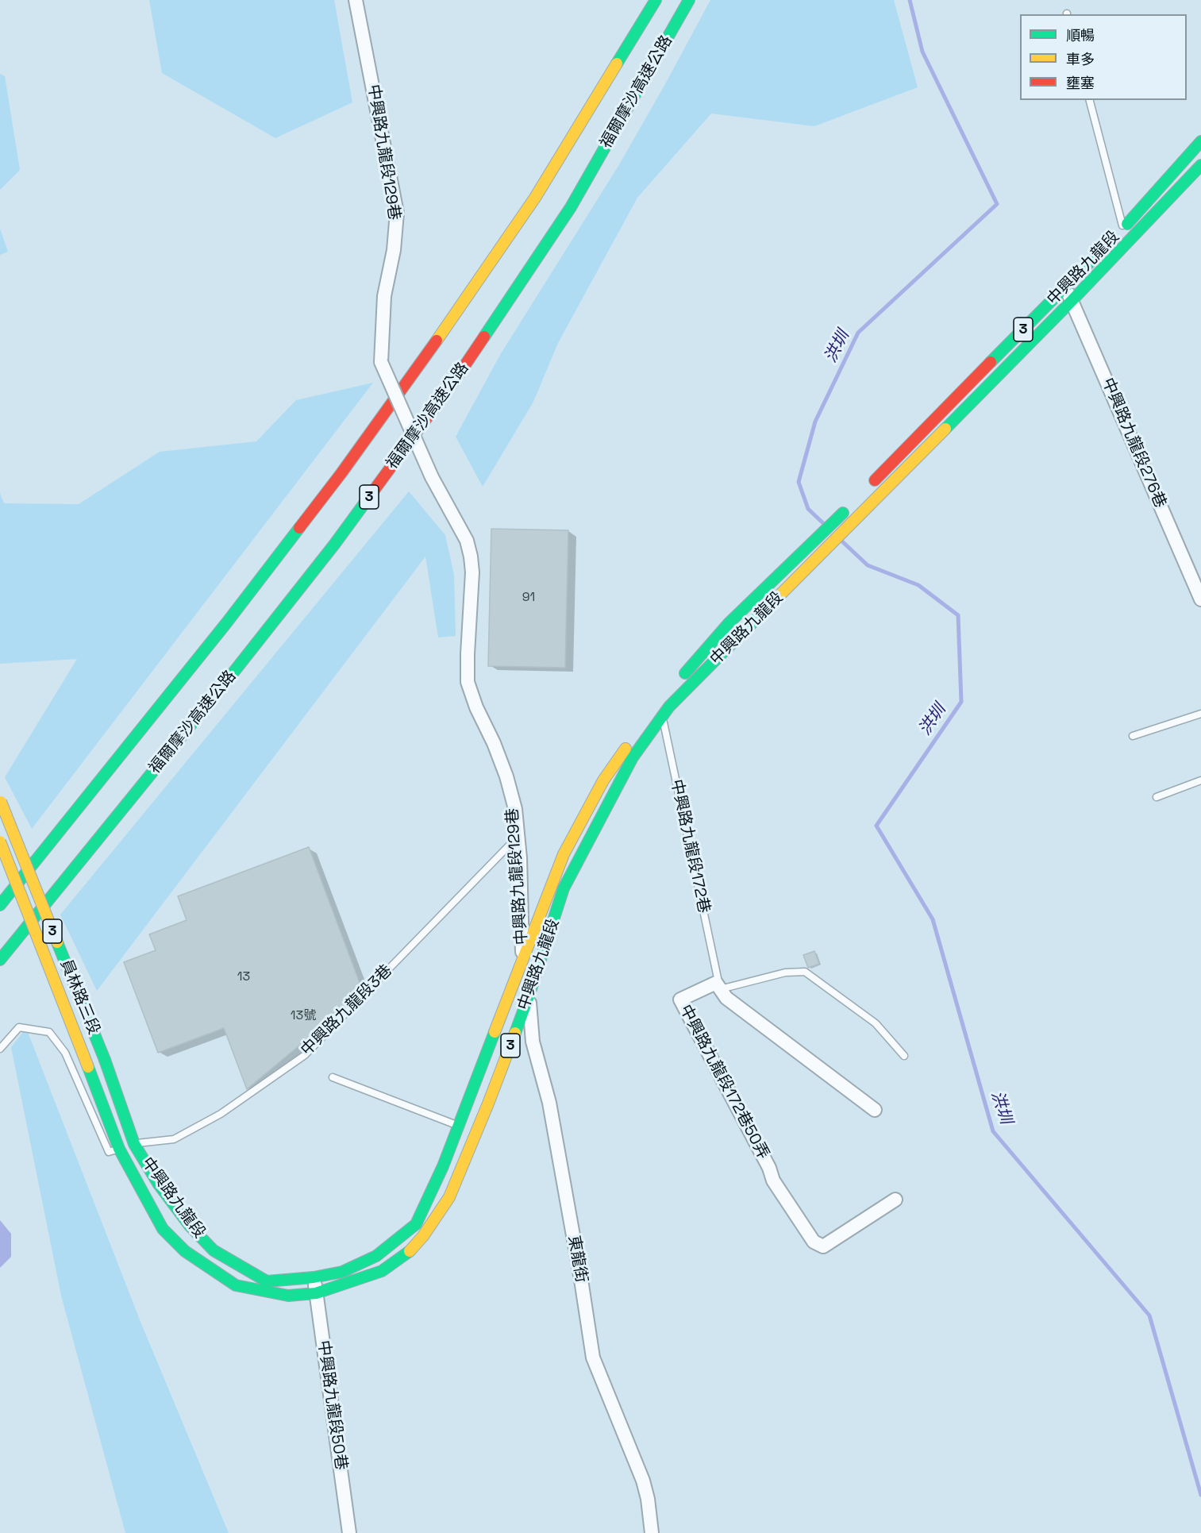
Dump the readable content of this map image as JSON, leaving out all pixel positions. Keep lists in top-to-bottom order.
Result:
{
  "streets": {
    "main road": [
      "福爾摩沙高速公路",
      "中興路九龍段",
      "3",
      "員林路三段"
    ],
    "street": [
      "中興路九龍段129巷",
      "中興路九龍段276巷",
      "中興路九龍段172巷50弄",
      "東龍街",
      "中興路九龍段50巷"
    ],
    "lane": ["中興路九龍段172巷", "中興路九龍段3巷"]
  },
  "crossings": [
    ["中興路九龍段129巷", "中興路九龍段"],
    ["中興路九龍段129巷", "中興路九龍段3巷"],
    ["中興路九龍段129巷", "東龍街"],
    ["中興路九龍段", "中興路九龍段276巷"],
    ["中興路九龍段", "中興路九龍段172巷"],
    ["中興路九龍段", "員林路三段"],
    ["中興路九龍段", "中興路九龍段3巷"],
    ["中興路九龍段", "東龍街"],
    ["中興路九龍段", "中興路九龍段50巷"],
    ["中興路九龍段172巷", "中興路九龍段172巷50弄"],
    ["員林路三段", "中興路九龍段3巷"]
  ],
  "water": ["洪圳"],
  "house_numbers": ["91", "13", "13號"],
  "legend": ["順暢", "車多", "壅塞"]
}
